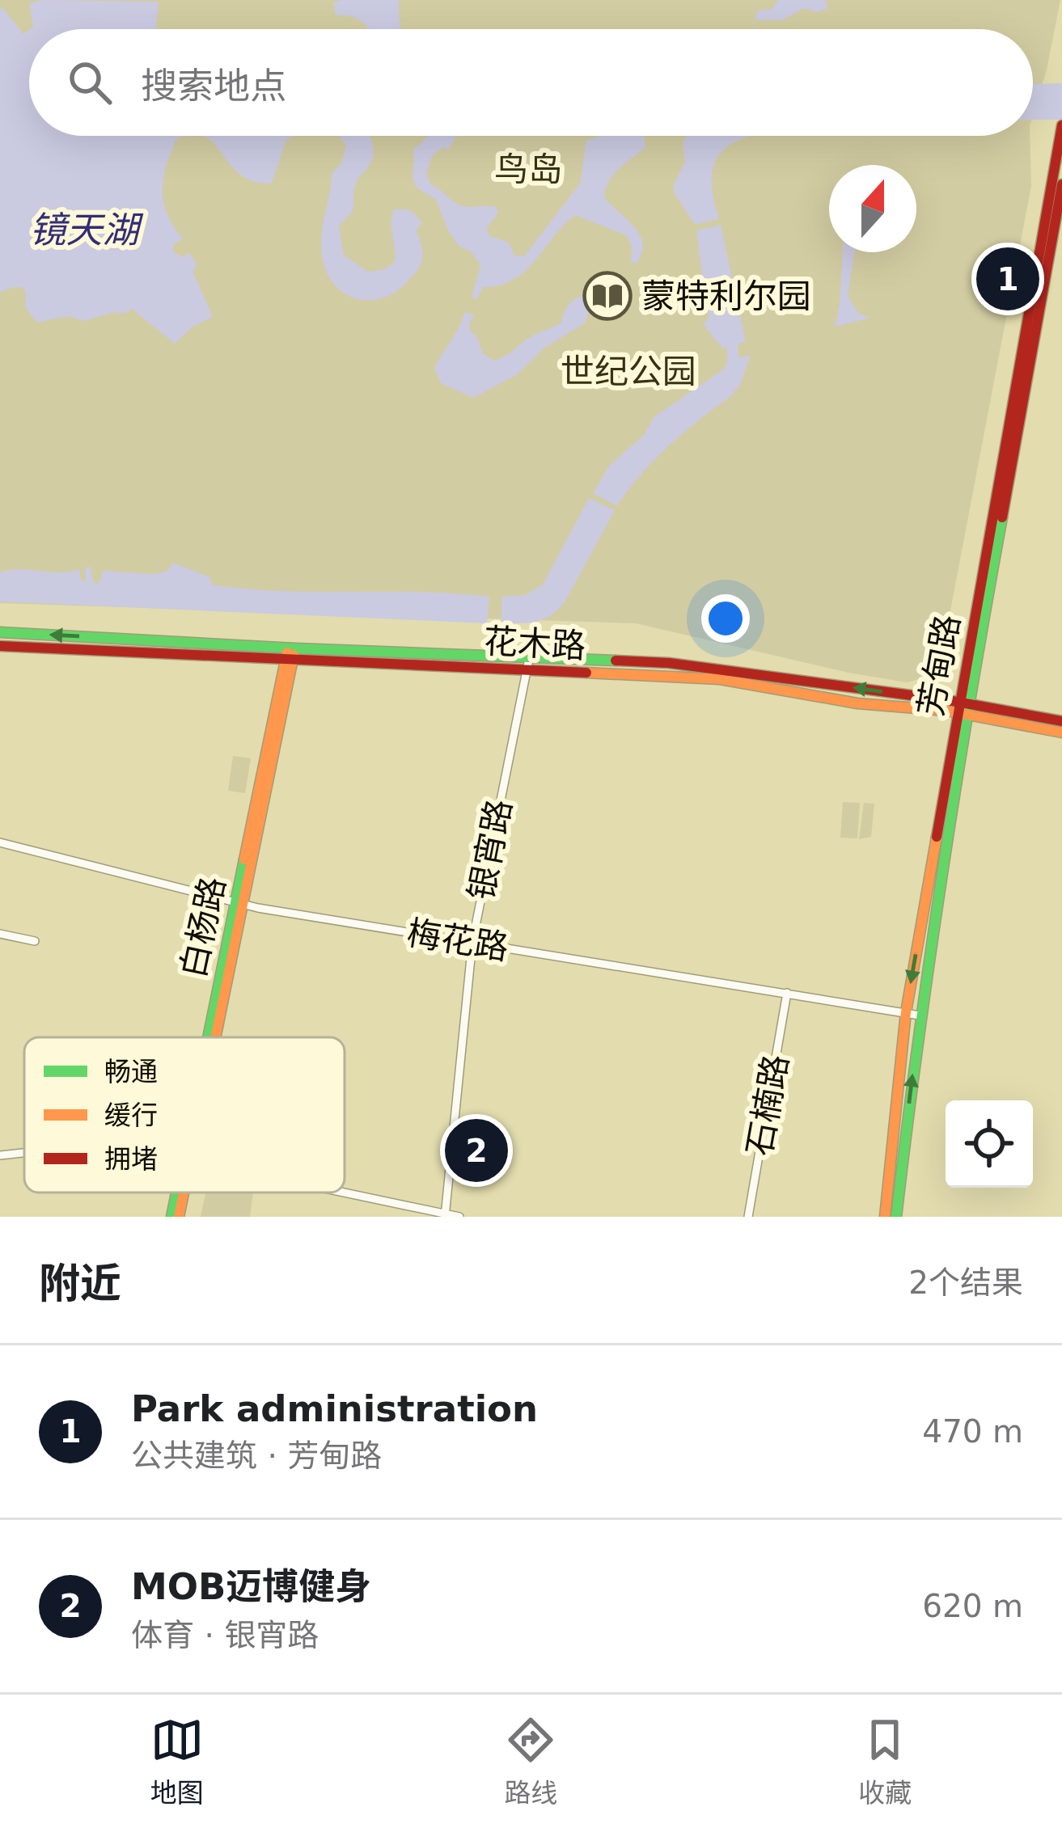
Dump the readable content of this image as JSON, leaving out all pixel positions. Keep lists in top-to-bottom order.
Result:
{
  "streets": {
    "main road": ["花木路", "芳甸路", "白杨路"],
    "street": ["银宵路", "梅花路", "石楠路"]
  },
  "crossings": [
    ["花木路", "芳甸路"],
    ["花木路", "银宵路"],
    ["花木路", "白杨路"],
    ["芳甸路", "梅花路"],
    ["银宵路", "梅花路"],
    ["白杨路", "梅花路"],
    ["梅花路", "石楠路"]
  ],
  "water": ["镜天湖"],
  "parks": ["鸟岛", "世纪公园"],
  "places": {
    "library": ["蒙特利尔园"]
  },
  "legend": ["畅通", "缓行", "拥堵"],
  "north": "top",
  "page": {
    "search": "搜索地点",
    "pins": ["1", "2"],
    "heading": ["附近", "2个结果"],
    "list": [
      {
        "mark": "1",
        "name": "Park administration",
        "note": "公共建筑 · 芳甸路",
        "value": "470 m"
      },
      {
        "mark": "2",
        "name": "MOB迈博健身",
        "note": "体育 · 银宵路",
        "value": "620 m"
      }
    ],
    "nav": ["地图", "路线", "收藏"]
  }
}
